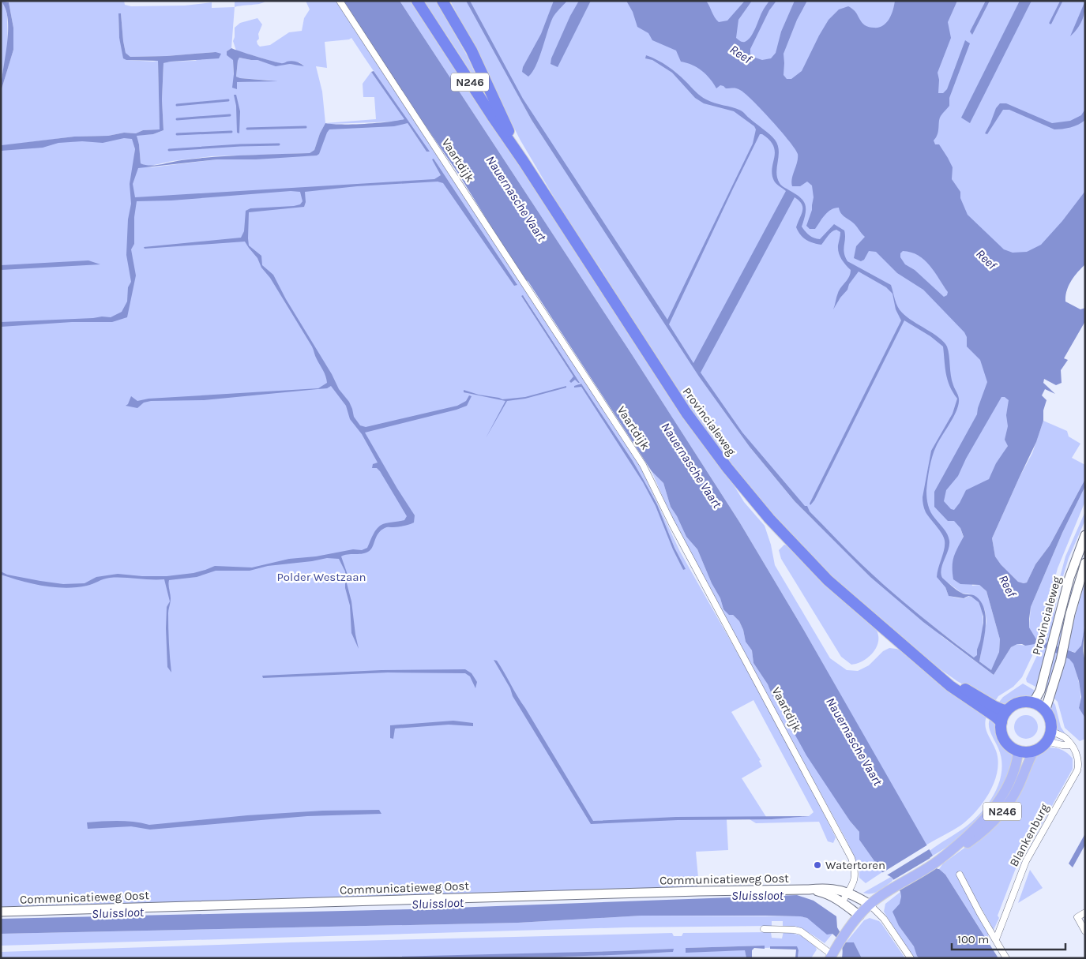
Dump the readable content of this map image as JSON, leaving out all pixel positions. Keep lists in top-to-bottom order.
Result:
{
  "streets": {
    "highway": ["N246", "Provincialeweg"],
    "street": ["Vaartdijk", "Blankenburg", "Communicatieweg Oost"]
  },
  "crossings": [
    ["N246", "Provincialeweg"],
    ["N246", "Blankenburg"],
    ["N246", "Communicatieweg Oost"],
    ["Vaartdijk", "Communicatieweg Oost"],
    ["Provincialeweg", "Blankenburg"]
  ],
  "water": ["Reef", "Nauernasche Vaart", "Sluissloot"],
  "parks": ["Polder Westzaan"],
  "places": ["Watertoren"],
  "scale_bar": "100 m"
}
